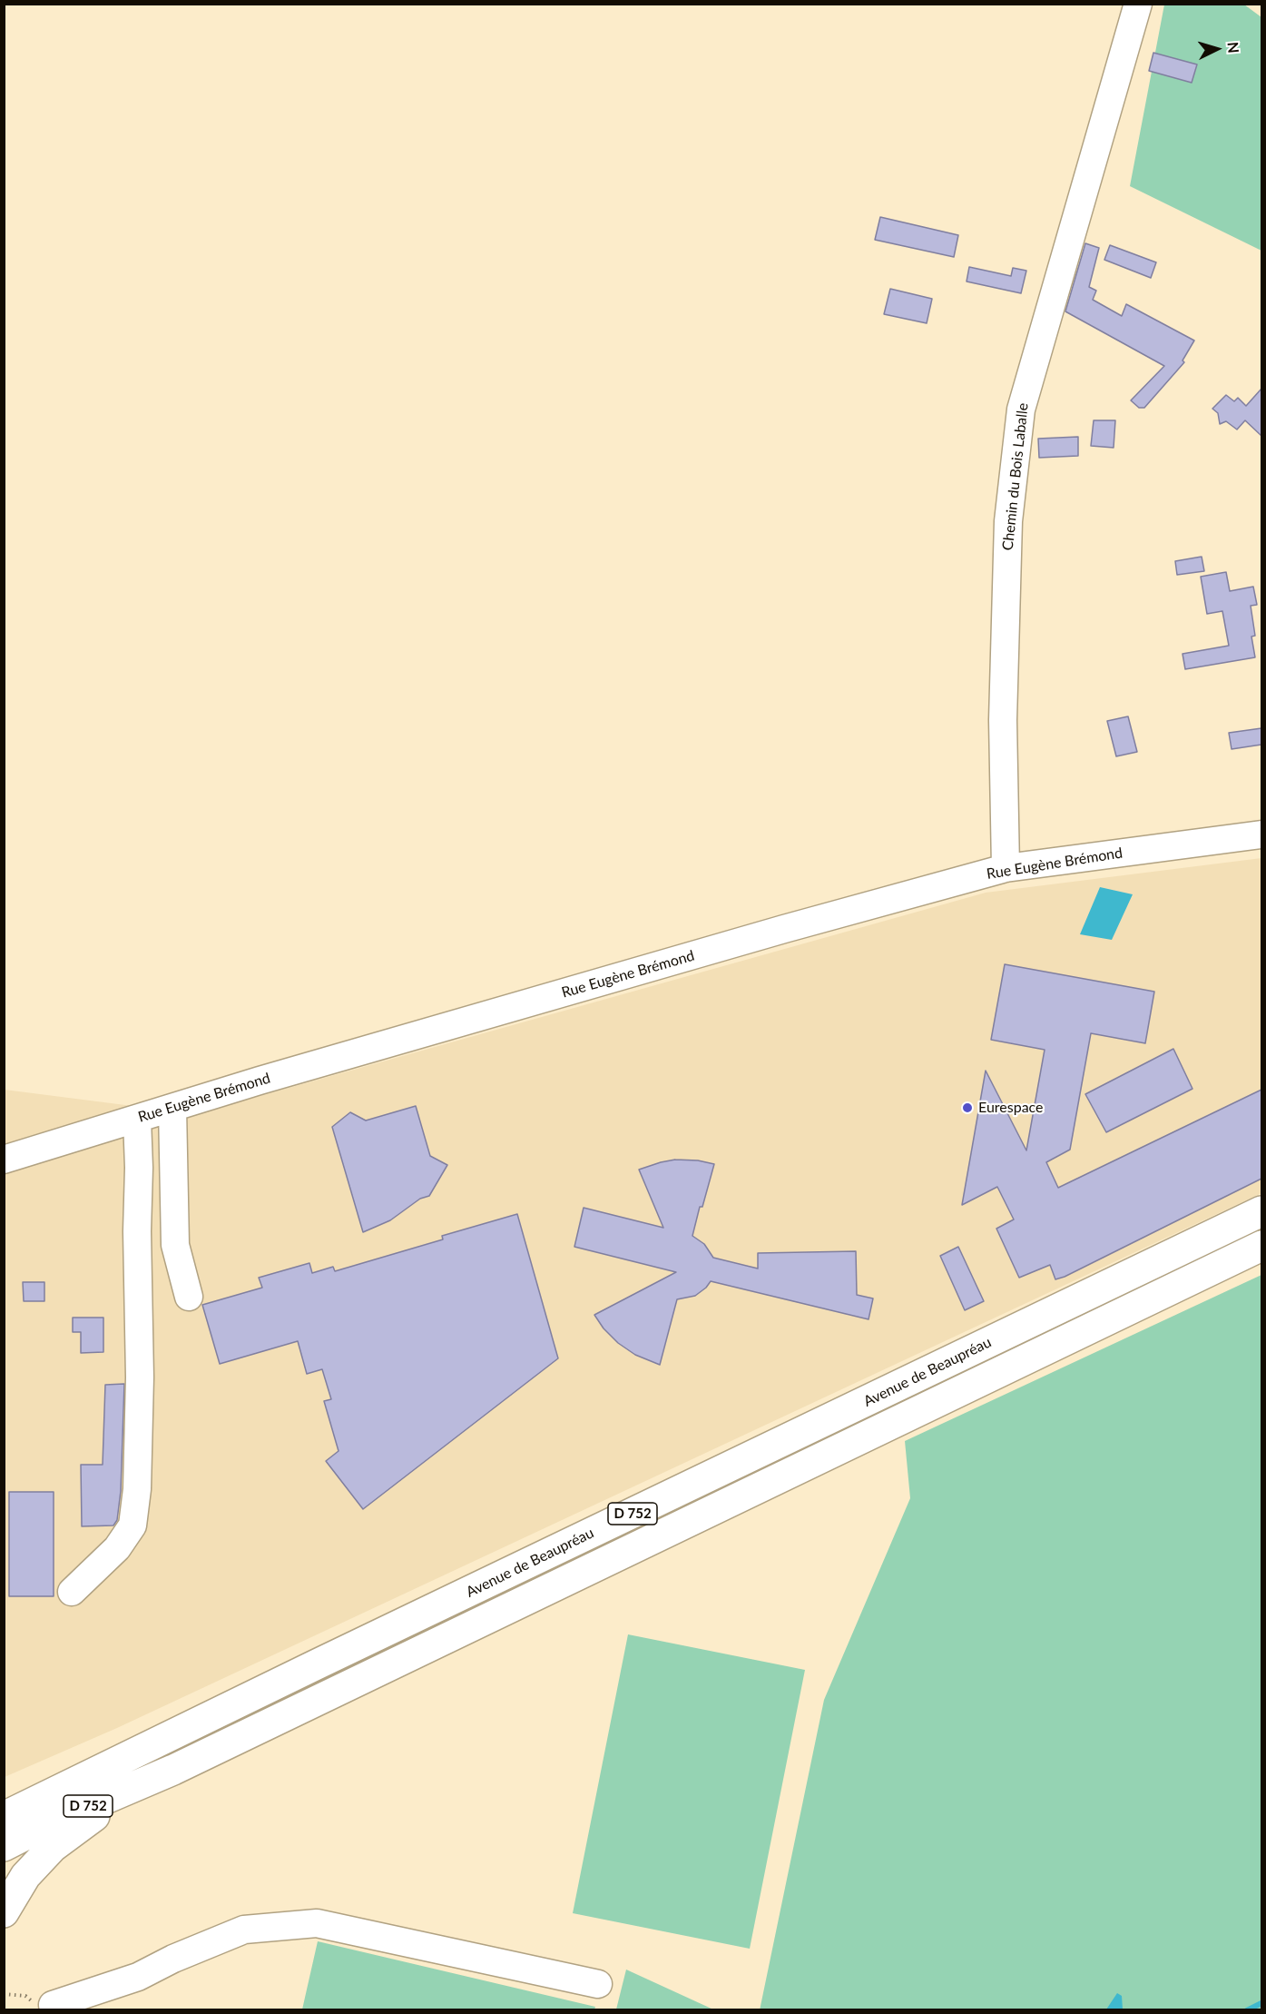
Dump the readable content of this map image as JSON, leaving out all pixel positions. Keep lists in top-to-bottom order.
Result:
{
  "streets": {
    "highway": ["Avenue de Beaupréau", "D 752"],
    "street": ["Chemin du Bois Laballe", "Rue Eugène Brémond"]
  },
  "crossings": [
    ["Chemin du Bois Laballe", "Rue Eugène Brémond"]
  ],
  "places": ["Eurespace"],
  "north": "right"
}
